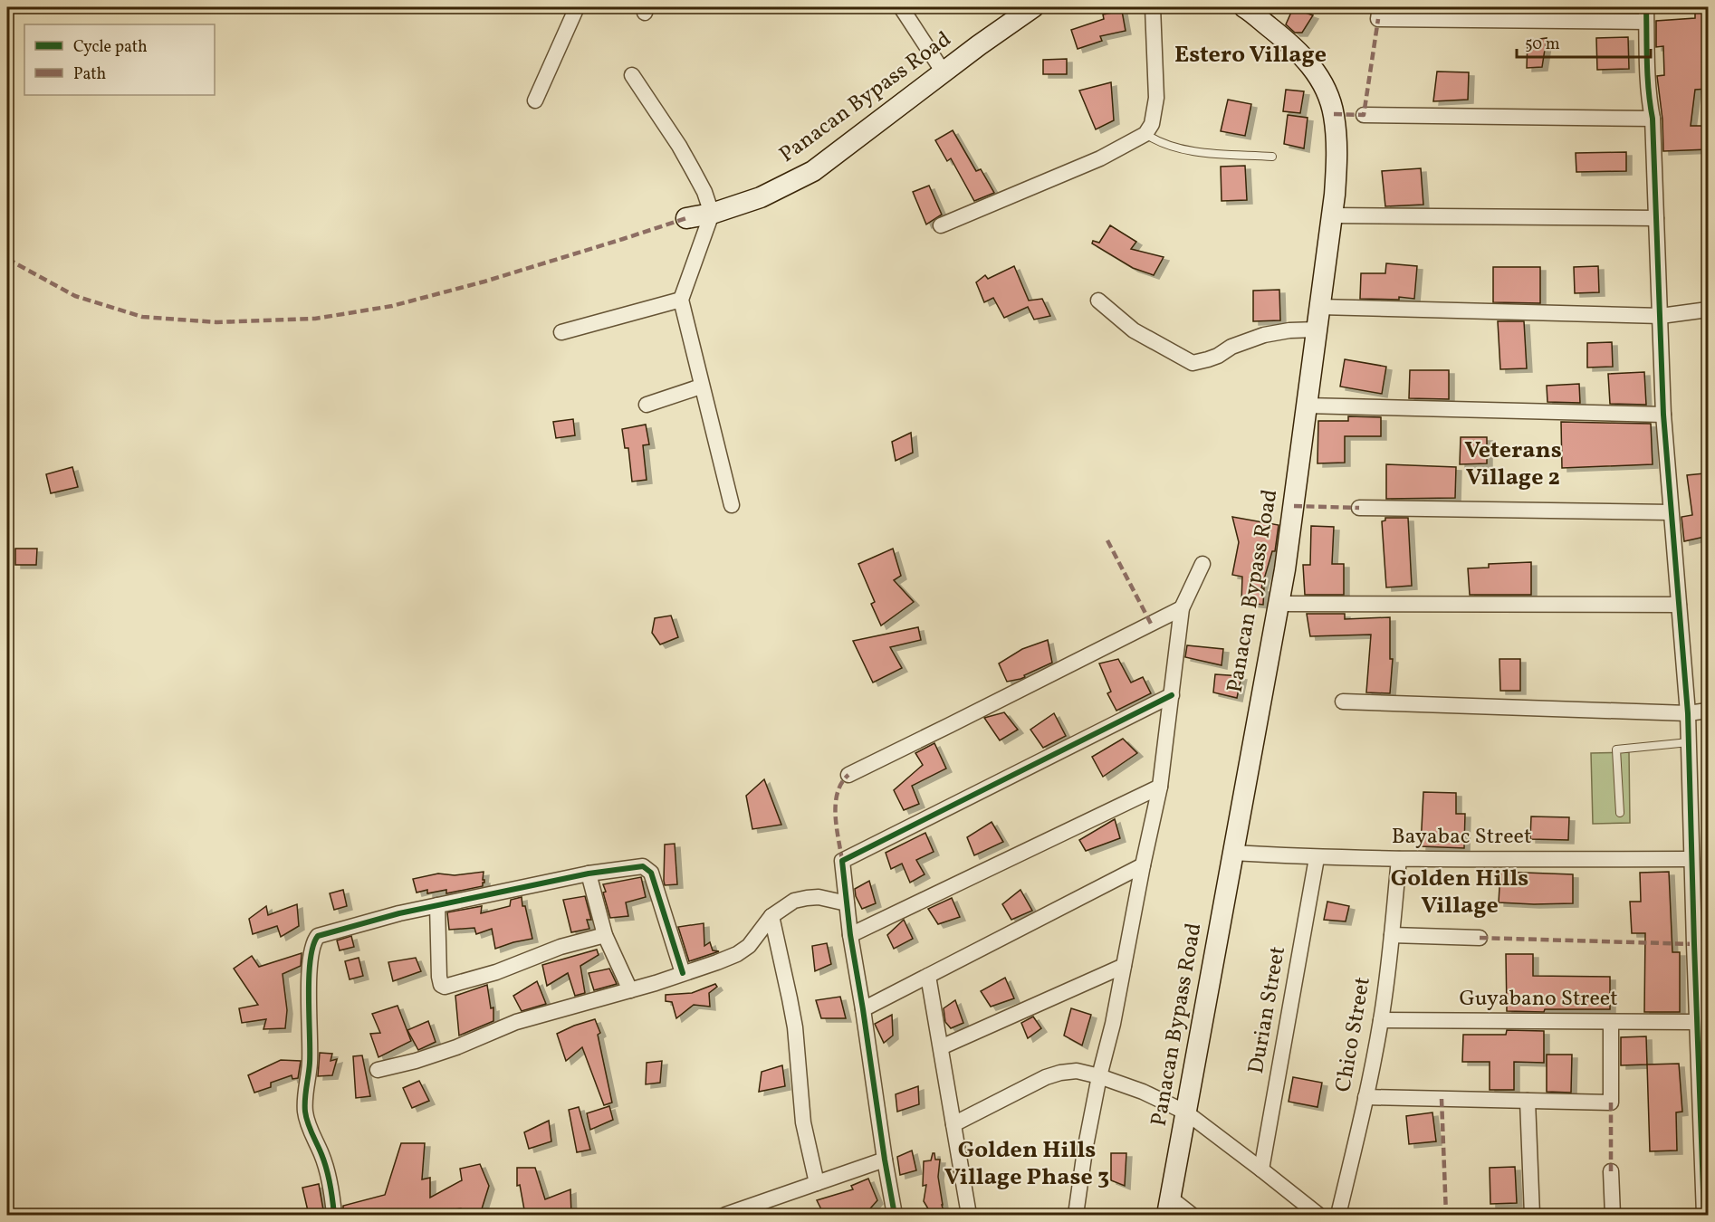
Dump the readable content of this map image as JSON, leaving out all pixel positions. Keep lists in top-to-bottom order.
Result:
{
  "streets": {
    "main road": ["Panacan Bypass Road"],
    "street": [
      "Bayabac Street",
      "Guyabano Street",
      "Durian Street",
      "Chico Street"
    ]
  },
  "crossings": [
    ["Panacan Bypass Road", "Bayabac Street"],
    ["Bayabac Street", "Durian Street"],
    ["Bayabac Street", "Chico Street"],
    ["Guyabano Street", "Chico Street"]
  ],
  "districts": [
    "Estero Village",
    "Veterans Village 2",
    "Golden Hills Village",
    "Golden Hills Village Phase 3"
  ],
  "legend": ["Cycle path", "Path"],
  "scale_bar": "50 m"
}
